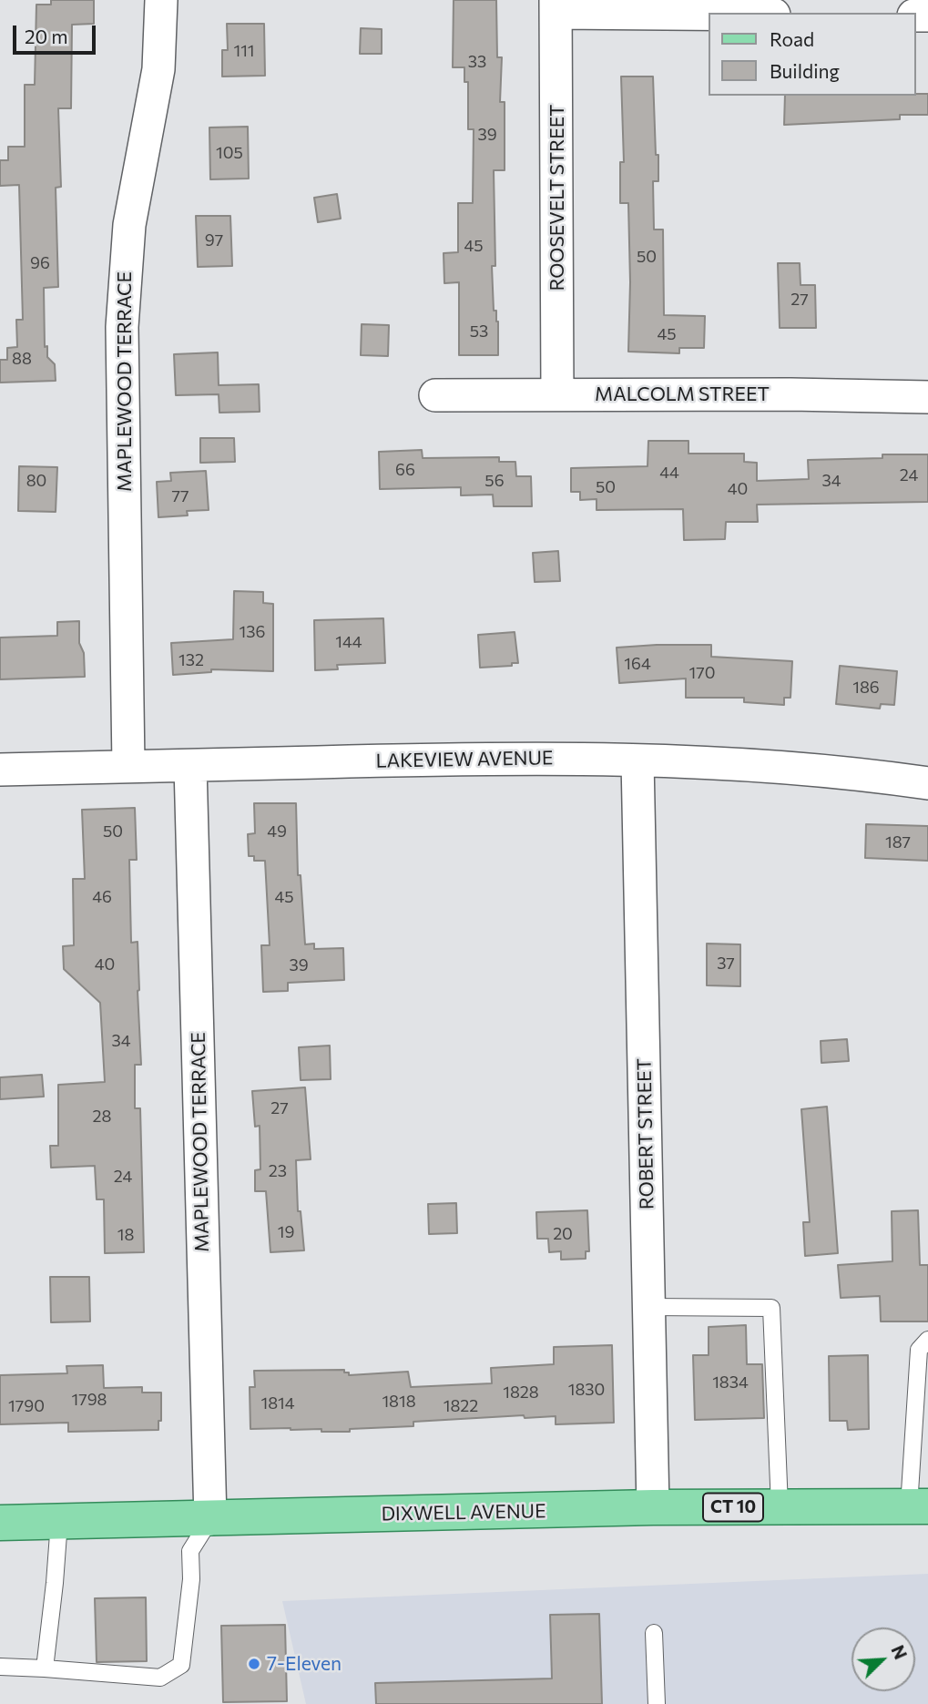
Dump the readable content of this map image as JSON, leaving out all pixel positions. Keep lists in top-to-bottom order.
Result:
{
  "streets": {
    "main road": ["CT 10", "DIXWELL AVENUE"],
    "street": [
      "ROOSEVELT STREET",
      "MAPLEWOOD TERRACE",
      "MALCOLM STREET",
      "LAKEVIEW AVENUE",
      "ROBERT STREET"
    ]
  },
  "crossings": [
    ["ROOSEVELT STREET", "MALCOLM STREET"],
    ["MAPLEWOOD TERRACE", "LAKEVIEW AVENUE"],
    ["MAPLEWOOD TERRACE", "DIXWELL AVENUE"],
    ["LAKEVIEW AVENUE", "ROBERT STREET"],
    ["ROBERT STREET", "DIXWELL AVENUE"]
  ],
  "places": ["7-Eleven"],
  "house_numbers": [
    "111",
    "33",
    "39",
    "105",
    "97",
    "45",
    "50",
    "96",
    "27",
    "53",
    "45",
    "88",
    "66",
    "44",
    "24",
    "80",
    "56",
    "34",
    "50",
    "40",
    "77",
    "136",
    "144",
    "132",
    "164",
    "170",
    "186",
    "50",
    "49",
    "187",
    "46",
    "45",
    "37",
    "40",
    "39",
    "34",
    "27",
    "28",
    "23",
    "24",
    "19",
    "20",
    "18",
    "1834",
    "1830",
    "1828",
    "1798",
    "1818",
    "1814",
    "1790",
    "1822"
  ],
  "legend": ["Road", "Building"],
  "scale_bar": "20 m",
  "north": "top right"
}
